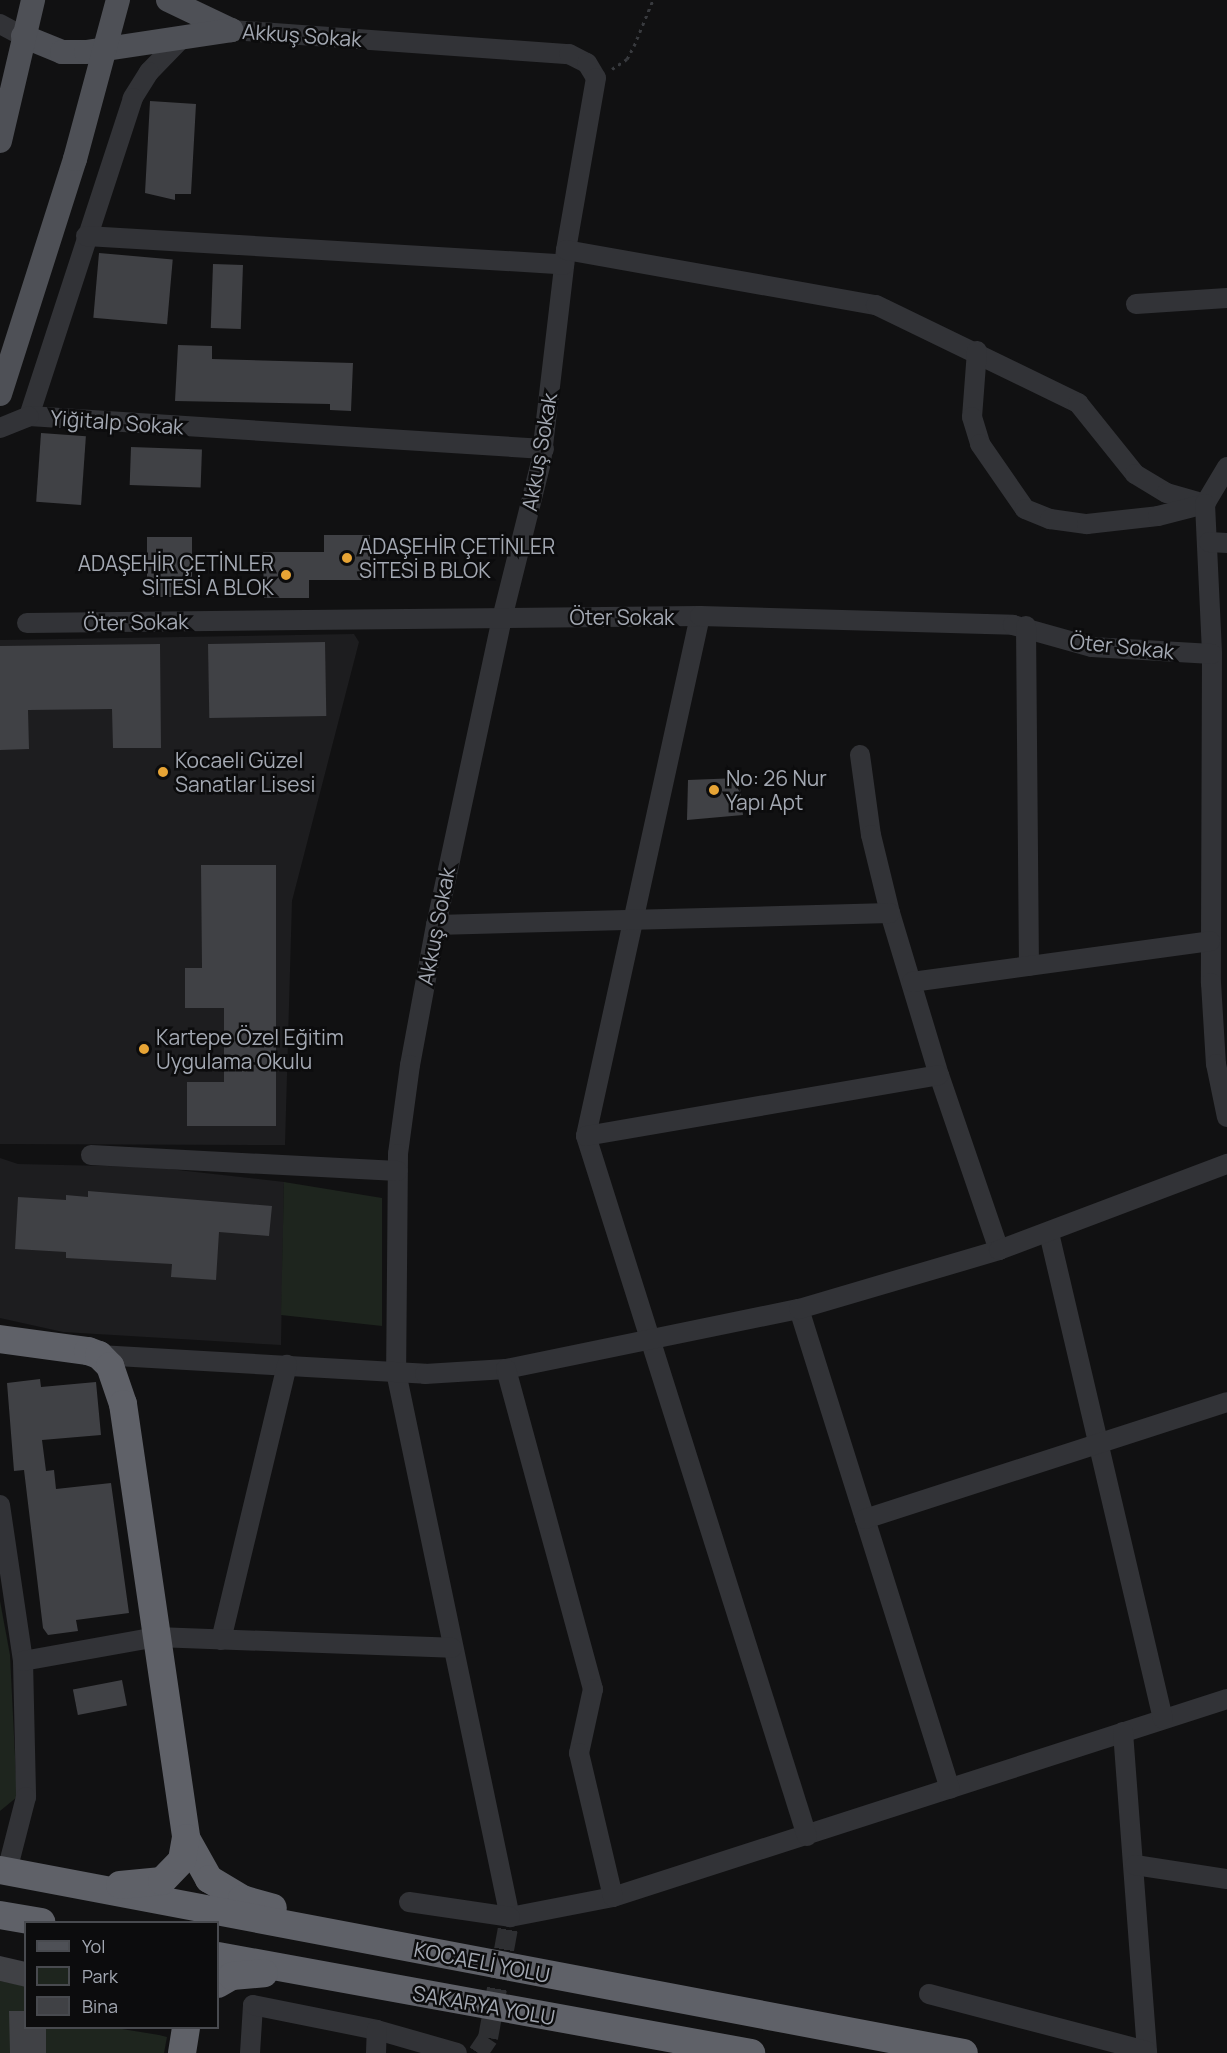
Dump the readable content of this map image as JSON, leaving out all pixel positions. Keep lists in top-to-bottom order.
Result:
{
  "streets": {
    "highway": ["KOCAELİ YOLU", "SAKARYA YOLU"],
    "street": ["Akkuş Sokak", "Yiğitalp Sokak", "Öter Sokak"]
  },
  "crossings": [
    ["Akkuş Sokak", "Yiğitalp Sokak"],
    ["Akkuş Sokak", "Öter Sokak"]
  ],
  "places": [
    "ADAŞEHİR ÇETİNLER SİTESİ B BLOK",
    "ADAŞEHİR ÇETİNLER SİTESİ A BLOK",
    "Kocaeli Güzel Sanatlar Lisesi",
    "No: 26 Nur Yapı Apt",
    "Kartepe Özel Eğitim Uygulama Okulu"
  ],
  "legend": ["Yol", "Park", "Bina"]
}
